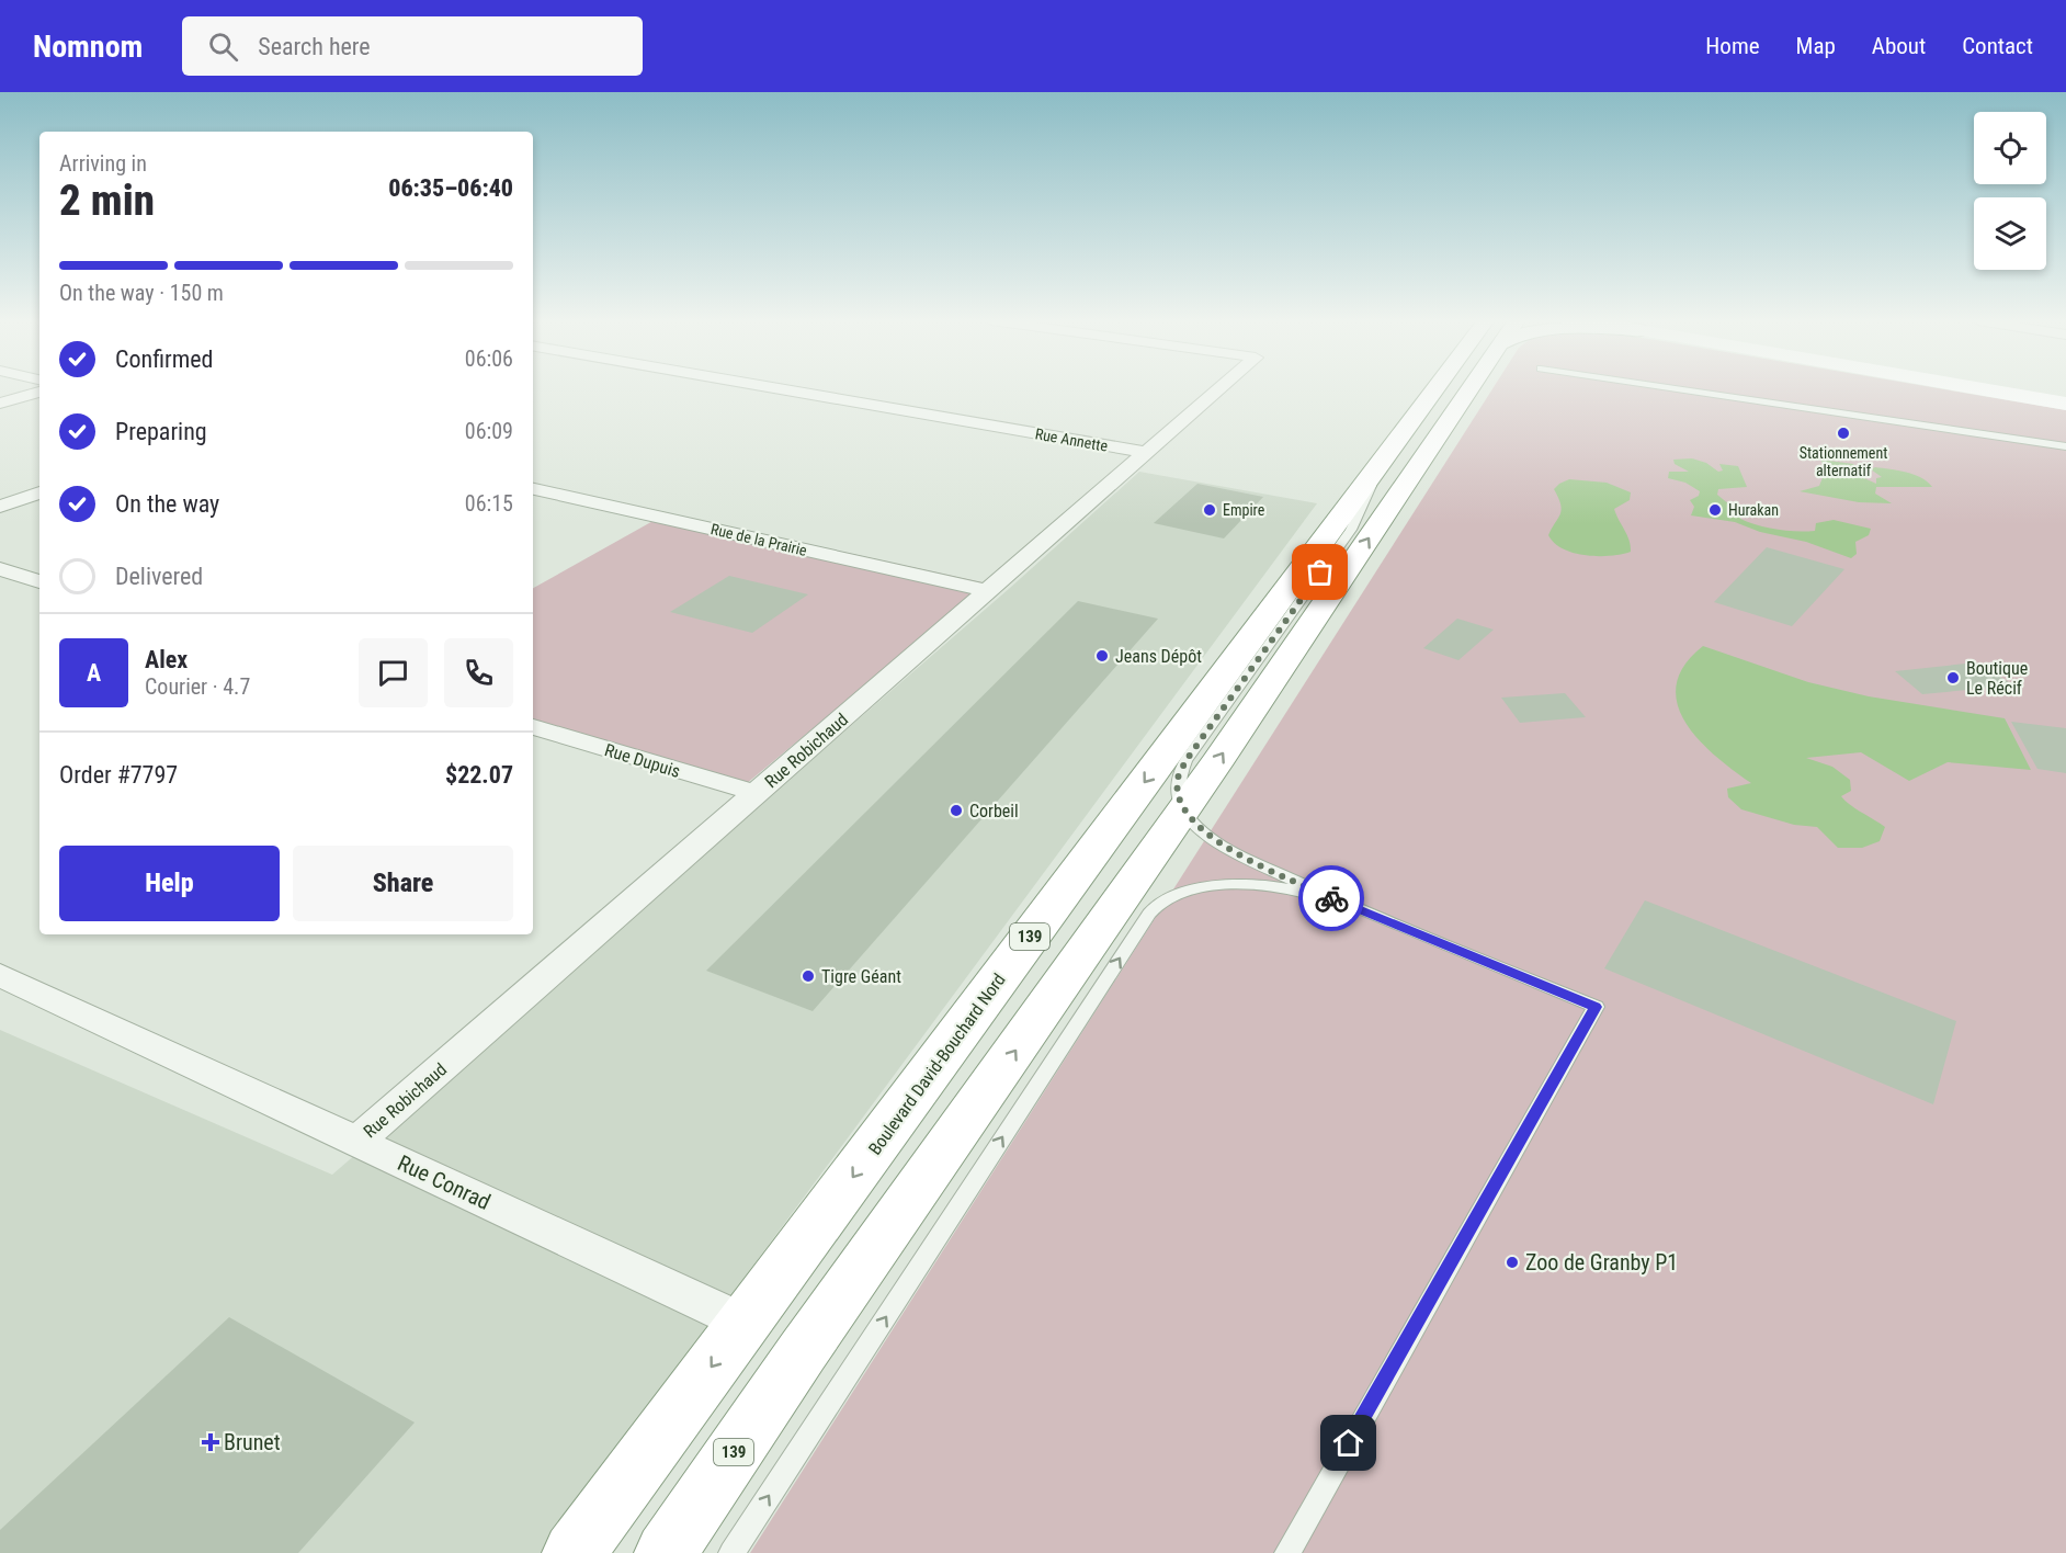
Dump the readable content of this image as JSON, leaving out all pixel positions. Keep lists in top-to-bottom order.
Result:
{
  "streets": {
    "main road": ["139", "Boulevard David-Bouchard Nord"],
    "street": [
      "Rue Annette",
      "Rue de la Prairie",
      "Rue Robichaud",
      "Rue Dupuis",
      "Rue Conrad"
    ]
  },
  "crossings": [
    ["Rue Annette", "Rue Robichaud"],
    ["Rue de la Prairie", "Rue Robichaud"],
    ["Rue Robichaud", "Rue Dupuis"],
    ["Rue Robichaud", "Rue Conrad"],
    ["Boulevard David-Bouchard Nord", "Rue Conrad"]
  ],
  "places": {
    "other": [
      "Stationnement alternatif",
      "Empire",
      "Hurakan",
      "Jeans Dépôt",
      "Boutique Le Récif",
      "Corbeil",
      "Tigre Géant",
      "Zoo de Granby P1"
    ],
    "health": ["Brunet"]
  },
  "page": {
    "header": "Nomnom",
    "search": "Search here",
    "nav": [
      "Home",
      "Map",
      "About",
      "Contact"
    ],
    "heading": ["2 min", "Arriving in", "06:35–06:40"],
    "panel": [
      "Alex",
      "Courier · 4.7",
      "Order #7797",
      "$22.07"
    ],
    "bar": "On the way · 150 m",
    "list": [
      ["Confirmed", "06:06"],
      ["Preparing", "06:09"],
      ["On the way", "06:15"],
      "Delivered"
    ],
    "round": "A",
    "buttons": ["Help", "Share"]
  }
}
